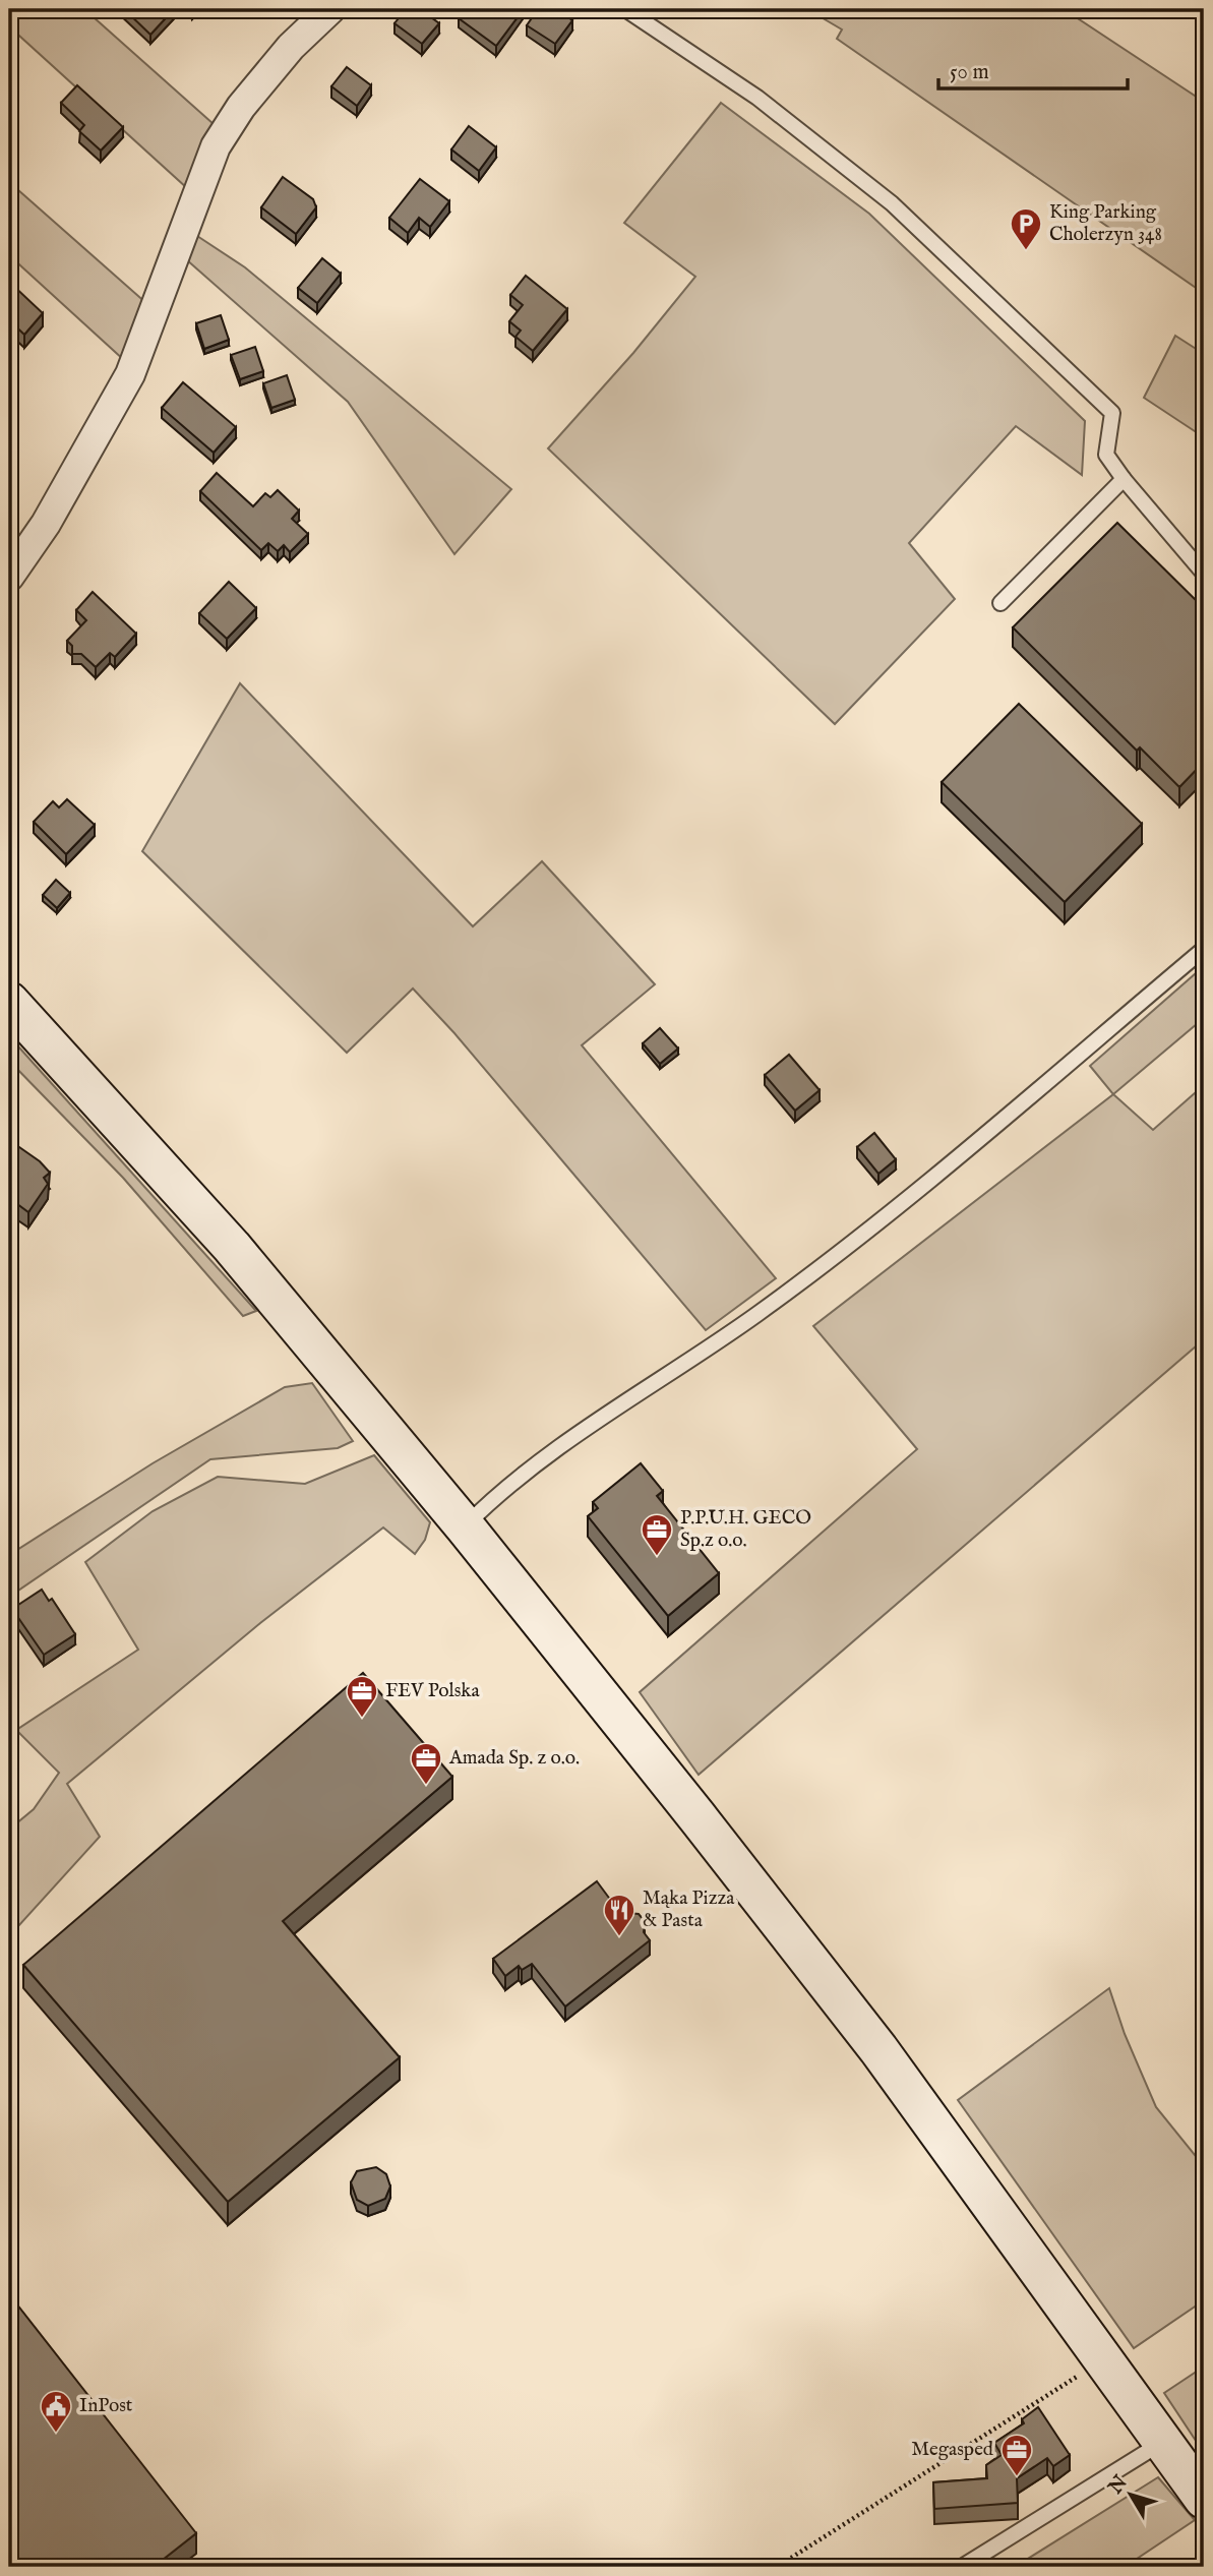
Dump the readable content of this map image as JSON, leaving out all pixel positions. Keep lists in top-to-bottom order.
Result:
{
  "places": {
    "parking": ["King Parking Cholerzyn 348"],
    "office": [
      "P.P.U.H. GECO Sp.z o.o.",
      "FEV Polska",
      "Amada Sp. z o.o.",
      "Megasped"
    ],
    "restaurant": ["Mąka Pizza & Pasta"],
    "public building": ["InPost"]
  },
  "scale_bar": "50 m",
  "north": "top left"
}
